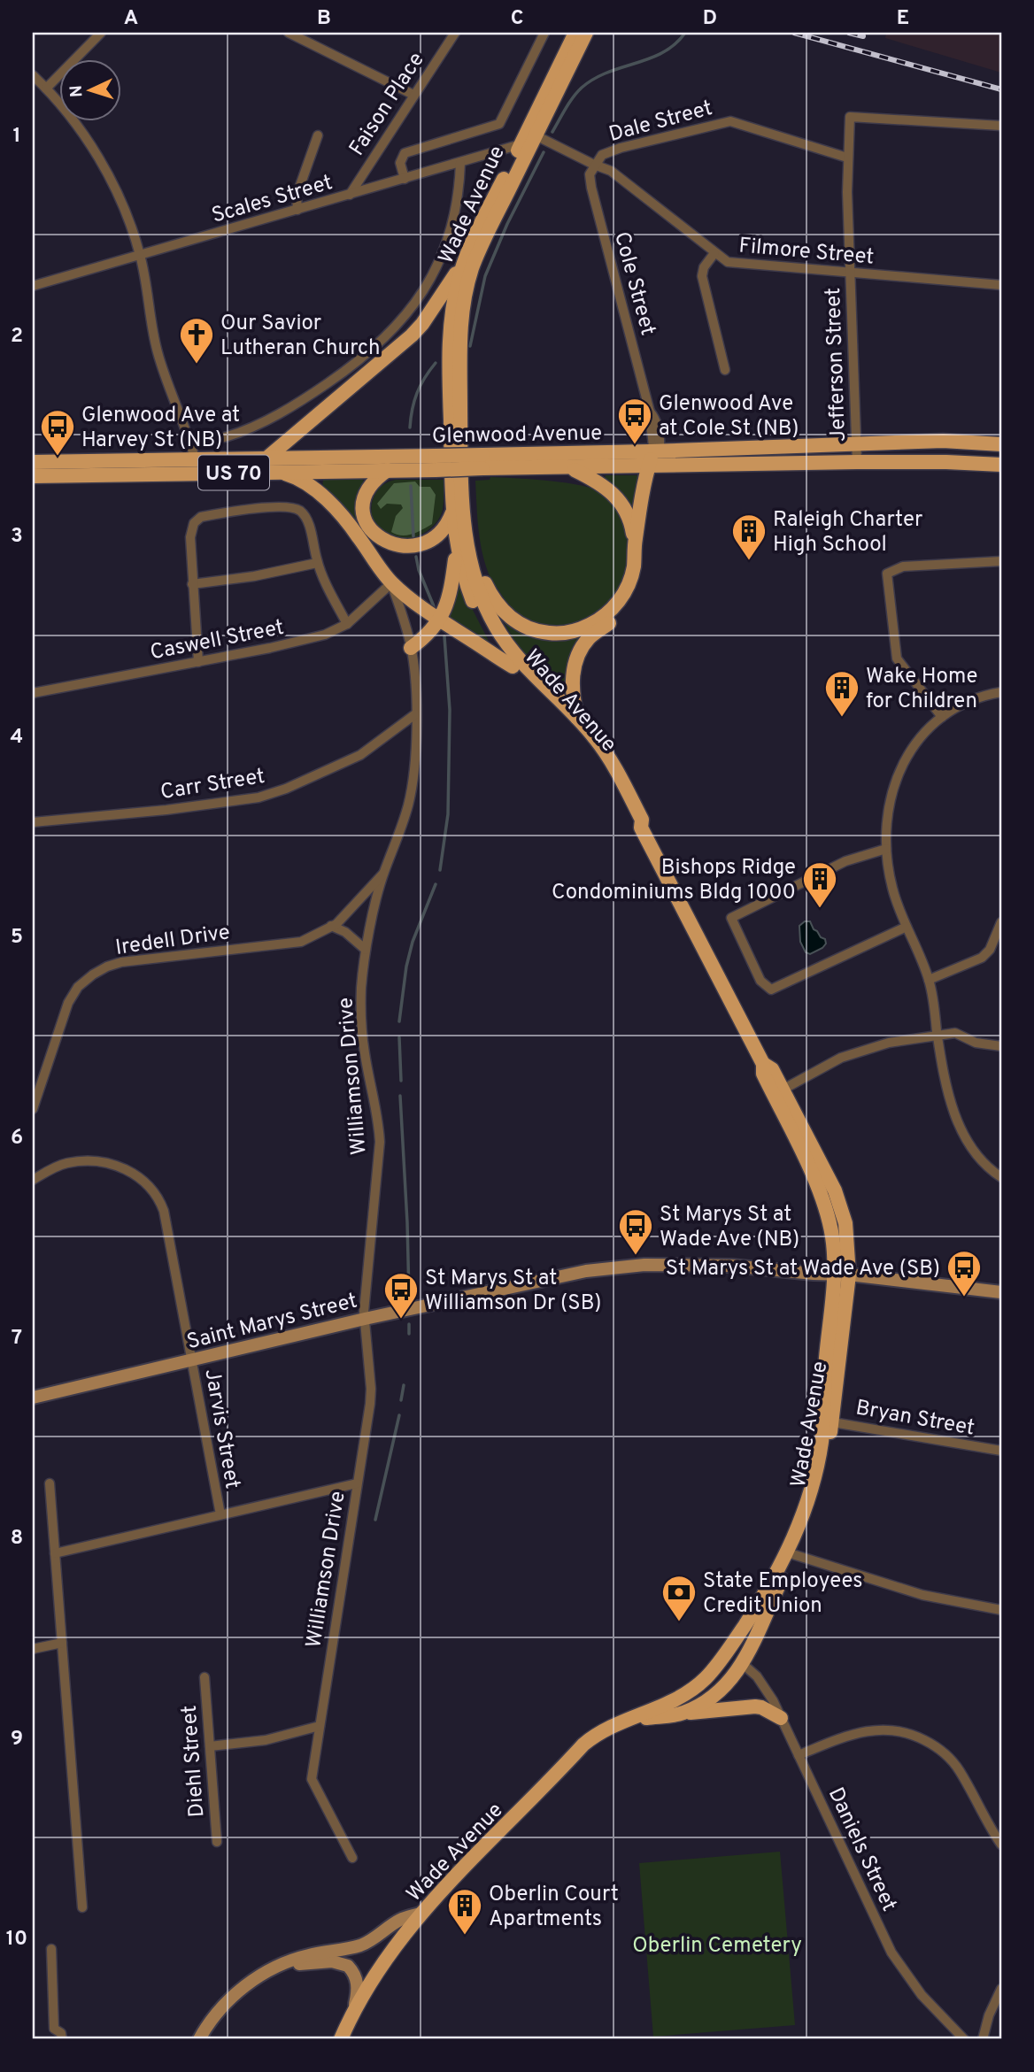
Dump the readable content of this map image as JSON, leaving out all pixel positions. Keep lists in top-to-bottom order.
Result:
{
  "streets": {
    "main road": [
      "Wade Avenue",
      "Glenwood Avenue",
      "US 70",
      "Saint Marys Street"
    ],
    "street": [
      "Faison Place",
      "Dale Street",
      "Scales Street",
      "Filmore Street",
      "Cole Street",
      "Jefferson Street",
      "Caswell Street",
      "Carr Street",
      "Iredell Drive",
      "Williamson Drive",
      "Bryan Street",
      "Jarvis Street",
      "Diehl Street",
      "Daniels Street"
    ]
  },
  "crossings": [
    ["Faison Place", "Scales Street"],
    ["Dale Street", "Filmore Street"],
    ["Dale Street", "Cole Street"],
    ["Dale Street", "Jefferson Street"],
    ["Scales Street", "Wade Avenue"],
    ["Wade Avenue", "Filmore Street"],
    ["Wade Avenue", "US 70"],
    ["Wade Avenue", "Saint Marys Street"],
    ["Wade Avenue", "Bryan Street"],
    ["Wade Avenue", "Daniels Street"],
    ["Filmore Street", "Cole Street"],
    ["Filmore Street", "Jefferson Street"],
    ["Cole Street", "Glenwood Avenue"],
    ["Jefferson Street", "Glenwood Avenue"],
    ["Glenwood Avenue", "US 70"],
    ["Caswell Street", "Williamson Drive"],
    ["Carr Street", "Williamson Drive"],
    ["Iredell Drive", "Williamson Drive"],
    ["Williamson Drive", "Saint Marys Street"],
    ["Saint Marys Street", "Jarvis Street"]
  ],
  "parks": ["Oberlin Cemetery"],
  "places": {
    "church": ["Our Savior Lutheran Church"],
    "bus stop": [
      "Glenwood Ave at Cole St (NB)",
      "Glenwood Ave at Harvey St (NB)",
      "St Marys St at Wade Ave (NB)",
      "St Marys St at Wade Ave (SB)",
      "St Marys St at Williamson Dr (SB)"
    ],
    "building": [
      "Raleigh Charter High School",
      "Wake Home for Children",
      "Bishops Ridge Condominiums Bldg 1000",
      "Oberlin Court Apartments"
    ],
    "bank": ["State Employees Credit Union"]
  },
  "north": "left",
  "grid": {
    "columns": [
      "A",
      "B",
      "C",
      "D",
      "E"
    ],
    "rows": [
      "1",
      "2",
      "3",
      "4",
      "5",
      "6",
      "7",
      "8",
      "9",
      "10"
    ]
  }
}
